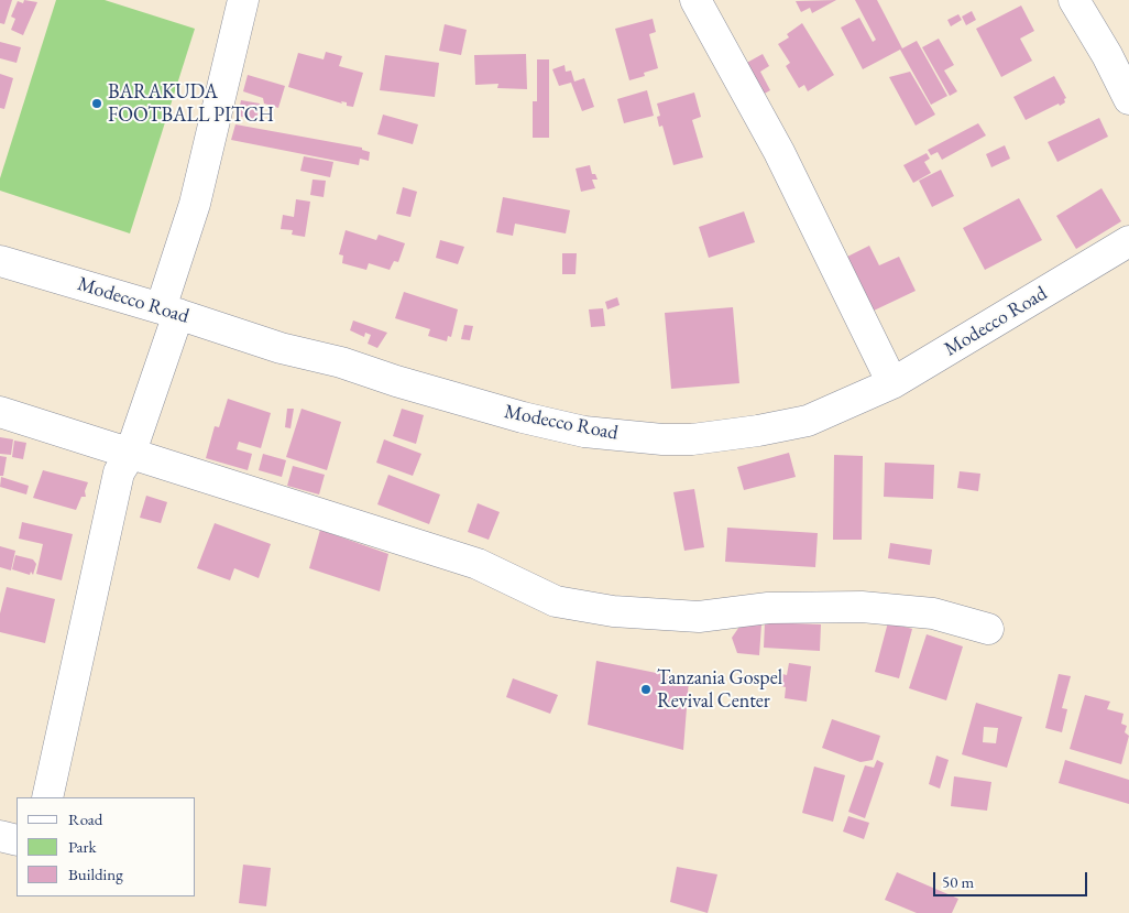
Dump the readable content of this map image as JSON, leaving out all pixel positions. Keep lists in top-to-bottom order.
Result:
{
  "streets": {
    "street": ["Modecco Road"]
  },
  "places": ["BARAKUDA FOOTBALL PITCH", "Tanzania Gospel Revival Center"],
  "legend": ["Road", "Park", "Building"],
  "scale_bar": "50 m"
}
